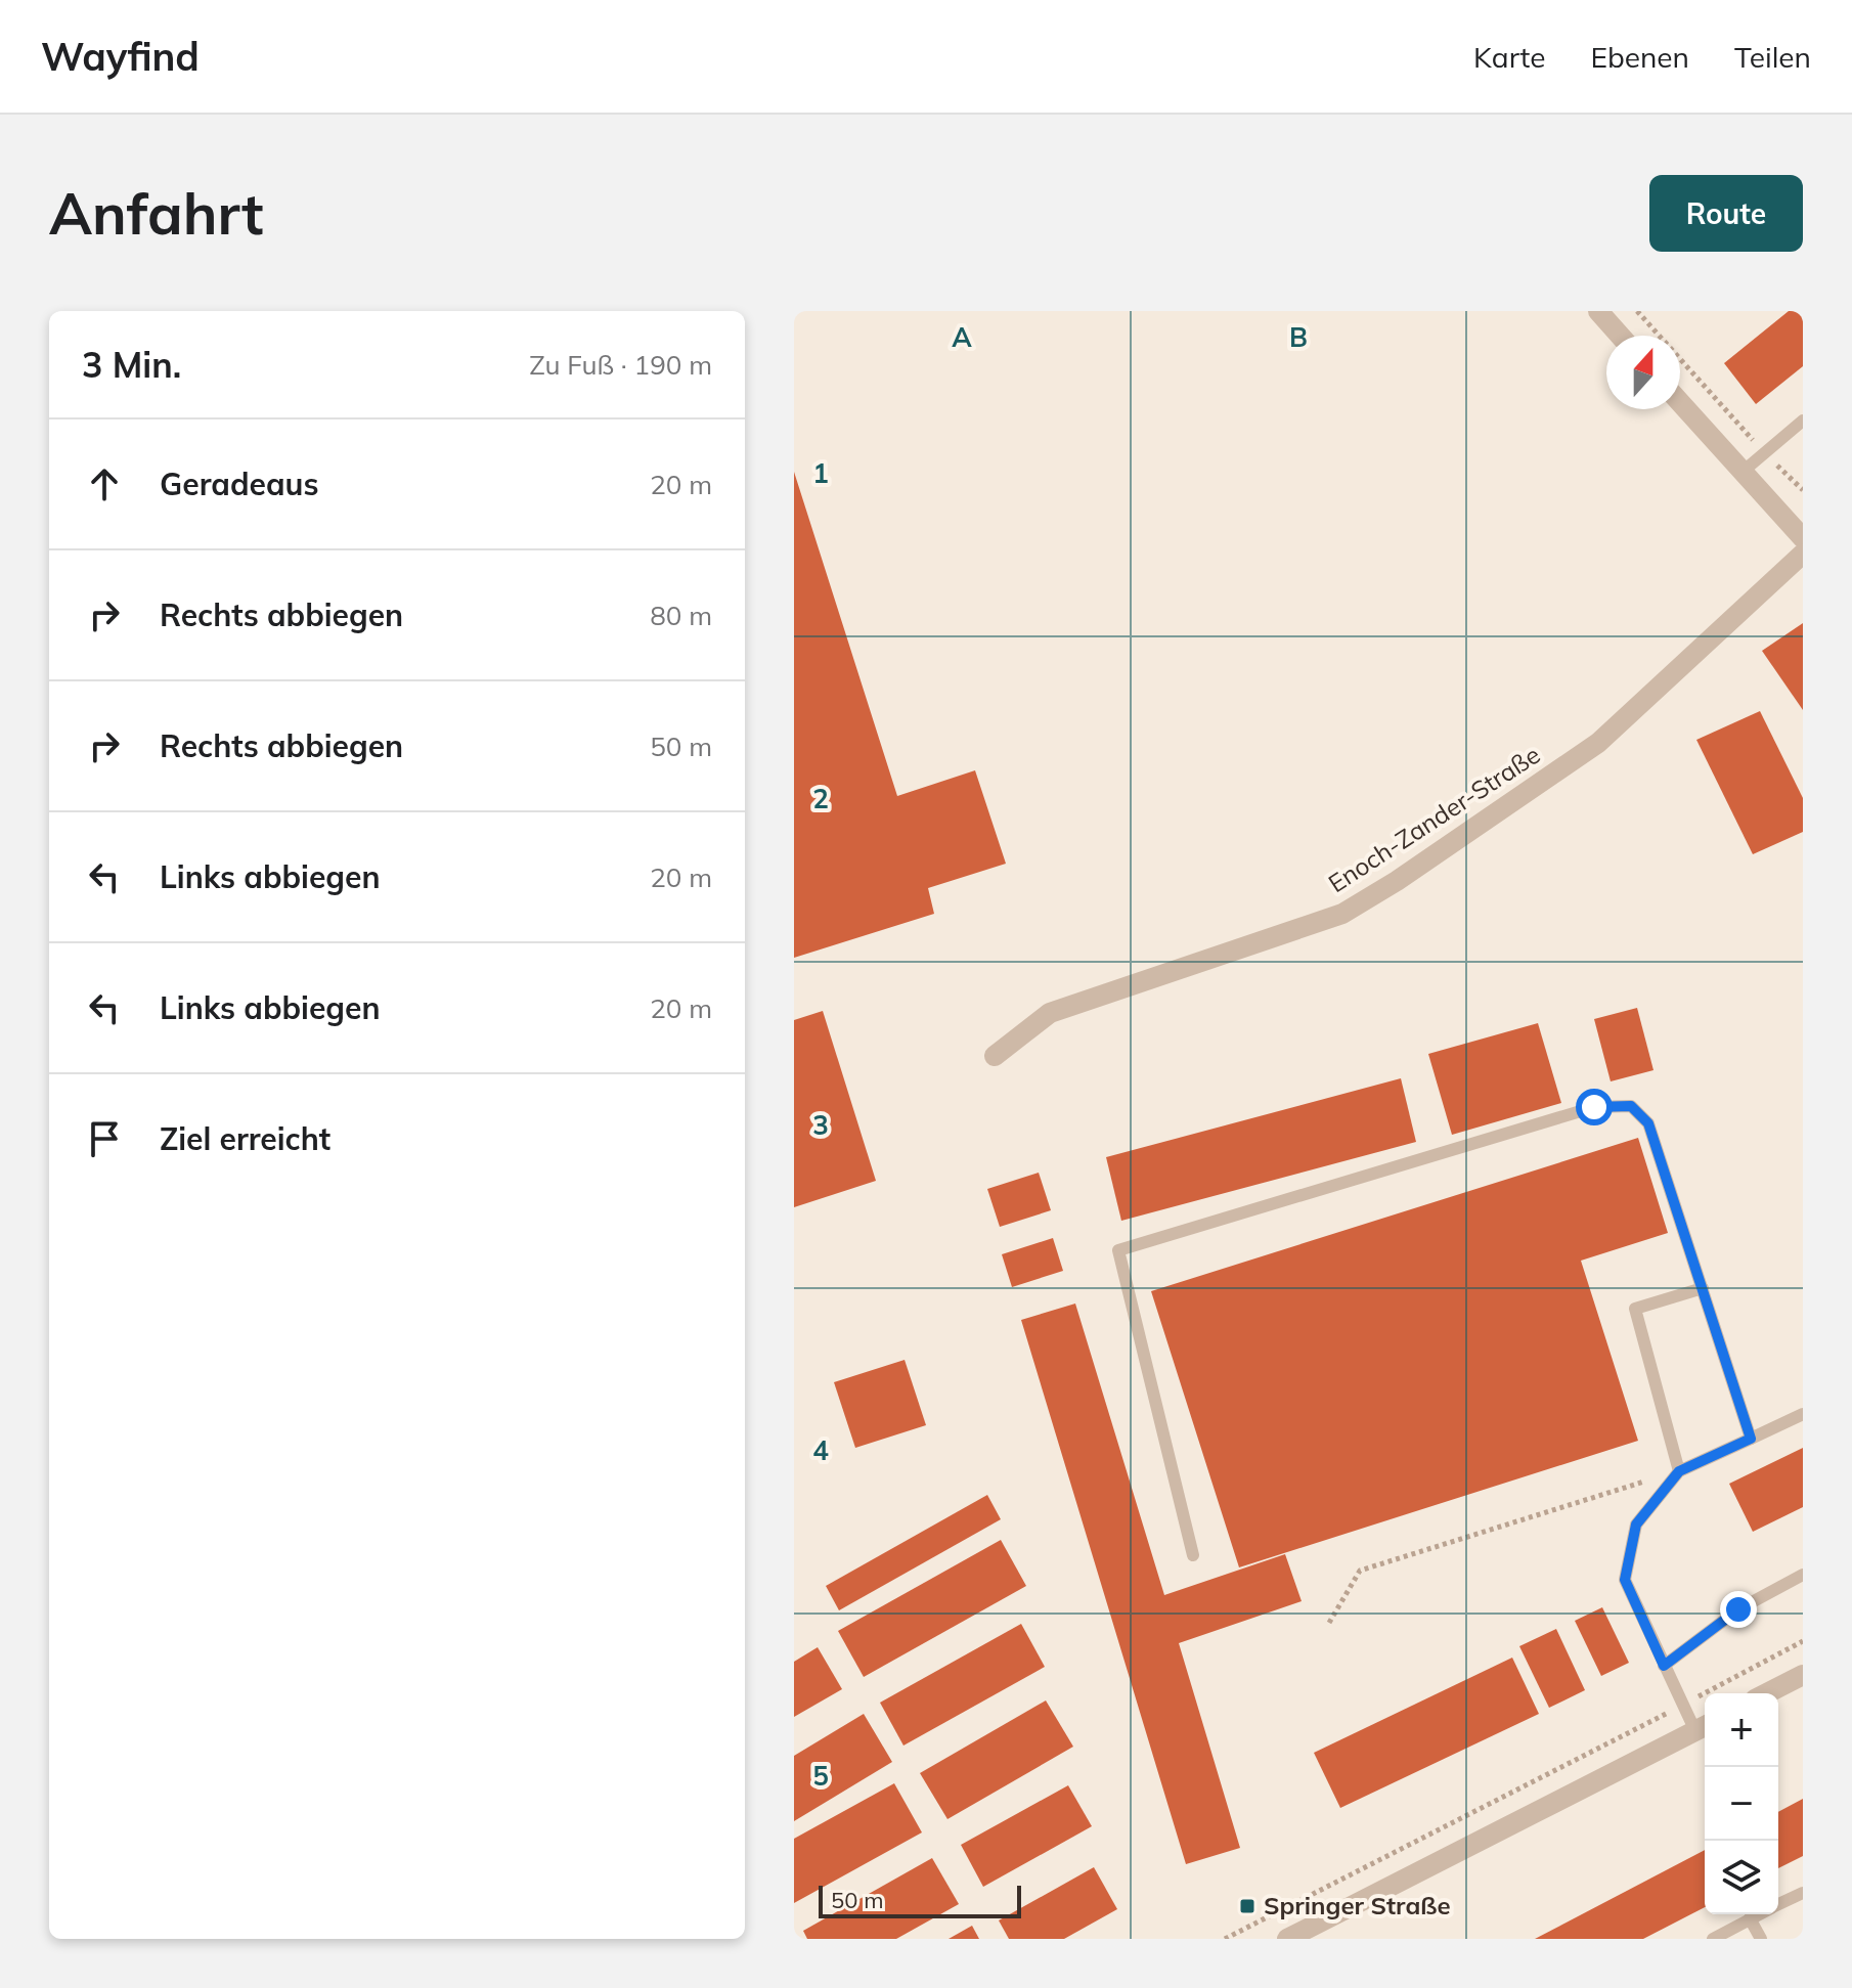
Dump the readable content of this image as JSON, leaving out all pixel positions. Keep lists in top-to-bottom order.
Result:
{
  "streets": {
    "street": ["Enoch-Zander-Straße"]
  },
  "places": {
    "transit": ["Springer Straße"]
  },
  "scale_bar": "50 m",
  "north": "top",
  "page": {
    "header": "Wayfind",
    "nav": ["Karte", "Ebenen", "Teilen"],
    "buttons": "Route",
    "title": "Anfahrt",
    "heading": ["3 Min.", "Zu Fuß · 190 m"],
    "list": [
      ["Geradeaus", "20 m"],
      ["Rechts abbiegen", "80 m"],
      ["Rechts abbiegen", "50 m"],
      ["Links abbiegen", "20 m"],
      ["Links abbiegen", "20 m"],
      "Ziel erreicht"
    ],
    "map_buttons": ["+", "−"],
    "scale": "50 m"
  },
  "grid": {
    "columns": ["A", "B"],
    "rows": [
      "1",
      "2",
      "3",
      "4",
      "5"
    ]
  }
}
